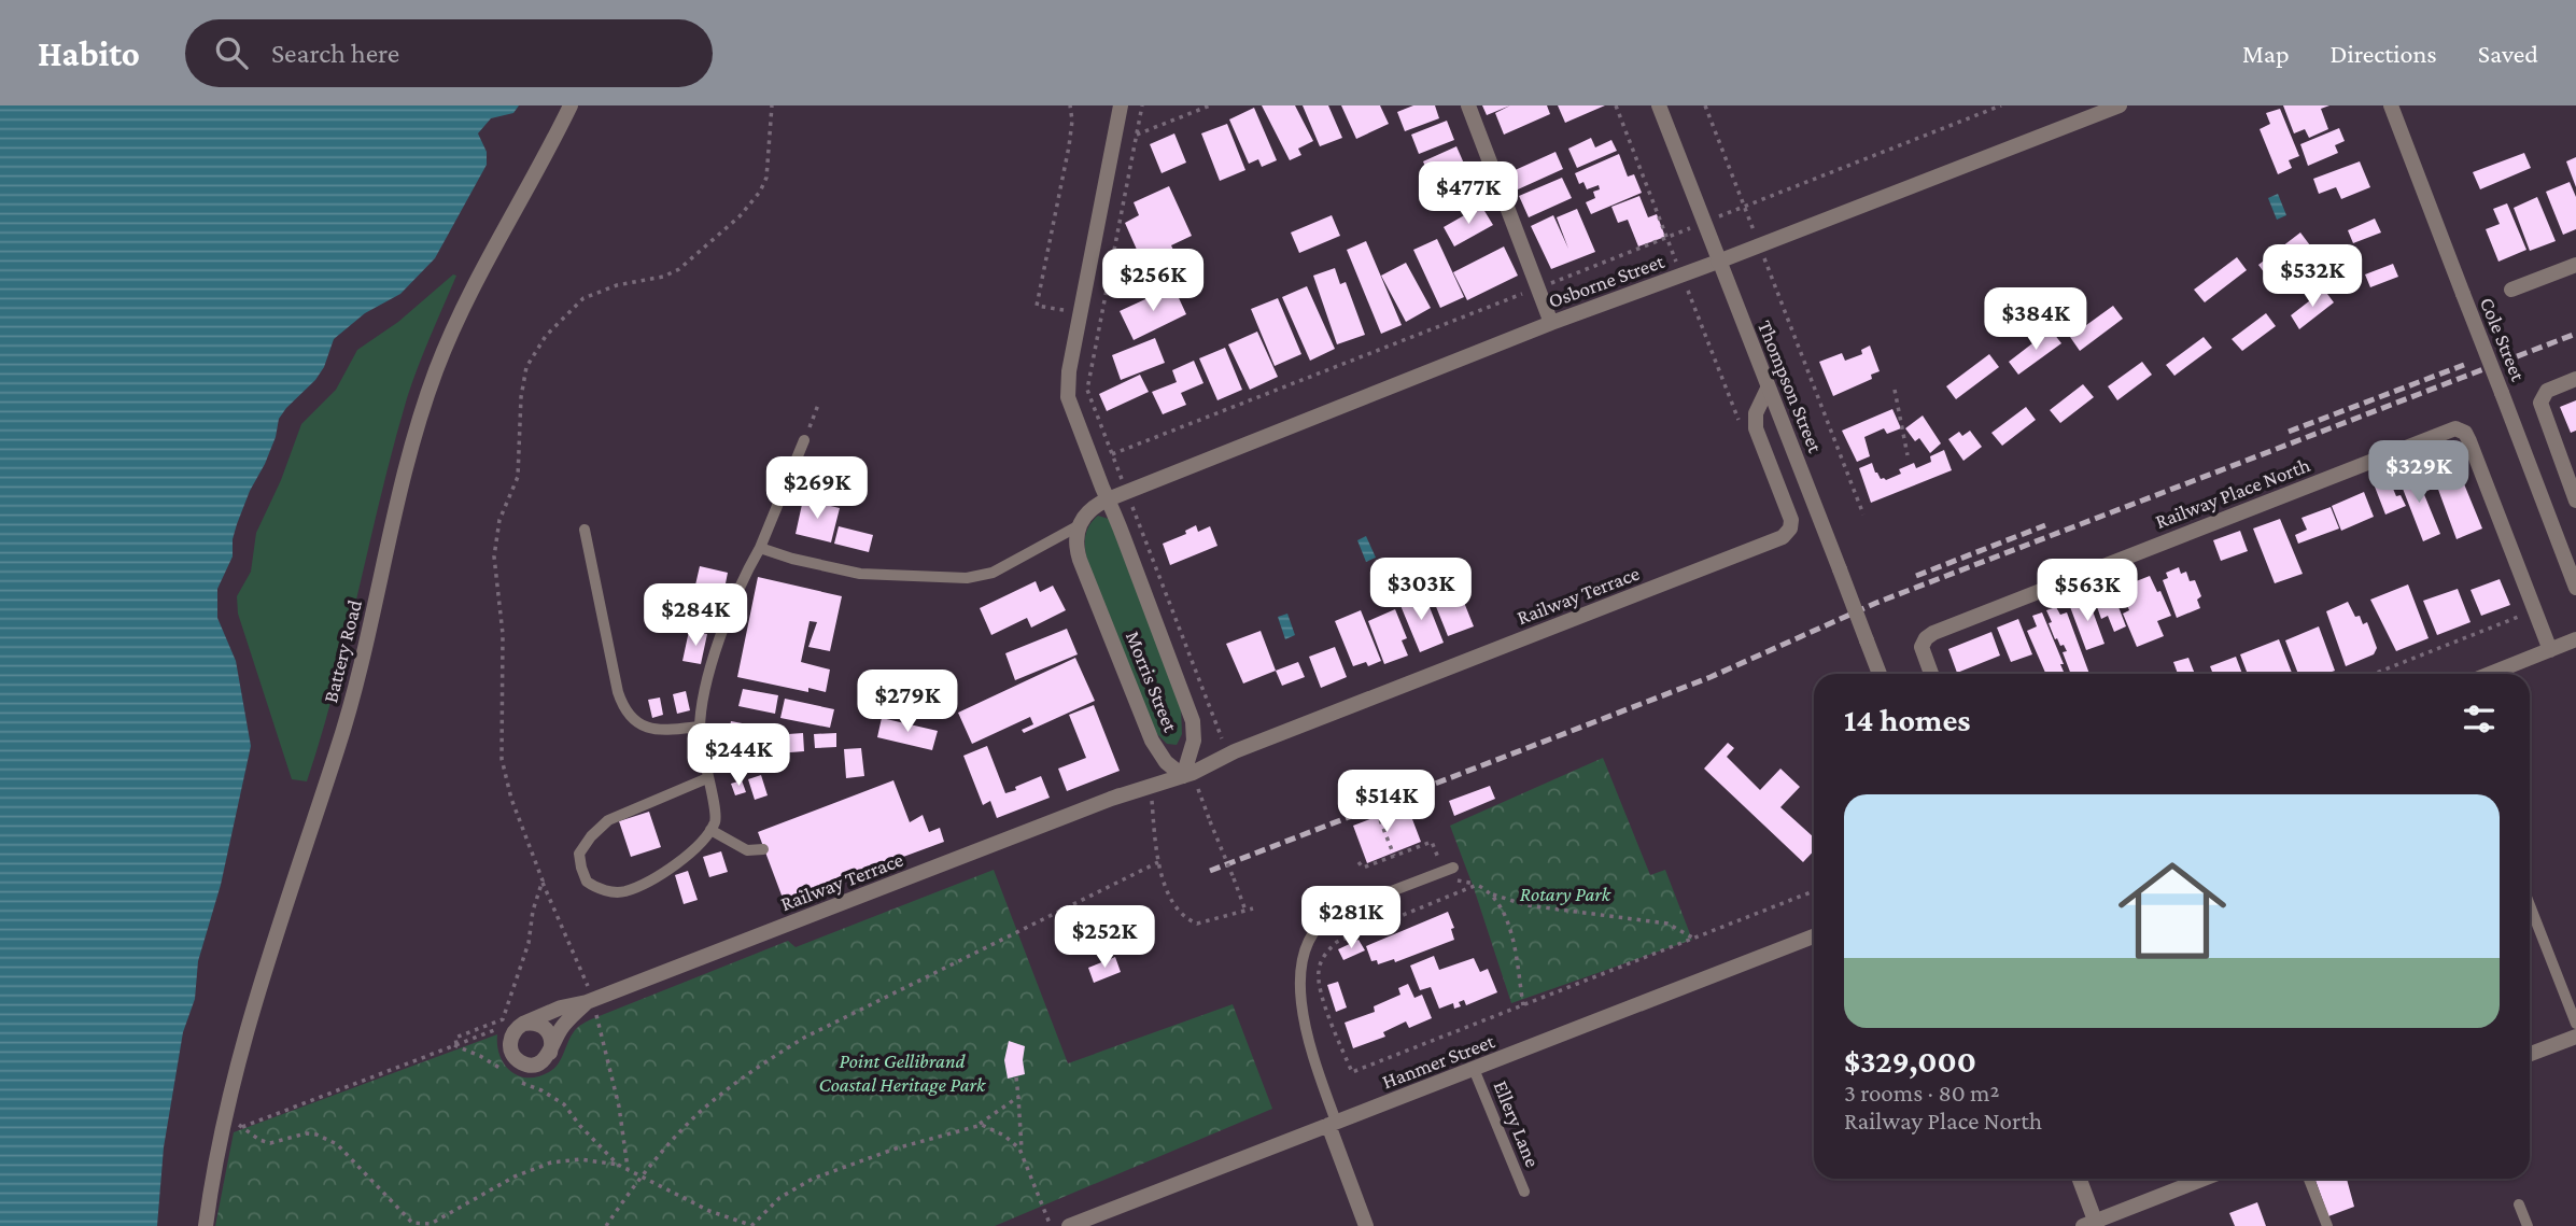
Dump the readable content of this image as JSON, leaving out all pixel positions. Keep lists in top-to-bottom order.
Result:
{
  "streets": {
    "street": [
      "Osborne Street",
      "Cole Street",
      "Thompson Street",
      "Railway Place North",
      "Railway Terrace",
      "Battery Road",
      "Morris Street",
      "Hanmer Street"
    ],
    "lane": ["Ellery Lane"]
  },
  "crossings": [
    ["Osborne Street", "Thompson Street"],
    ["Osborne Street", "Morris Street"],
    ["Thompson Street", "Railway Terrace"],
    ["Railway Terrace", "Morris Street"],
    ["Hanmer Street", "Ellery Lane"]
  ],
  "parks": ["Rotary Park", "Point Gellibrand Coastal Heritage Park"],
  "page": {
    "header": "Habito",
    "search": "Search here",
    "nav": ["Map", "Directions", "Saved"],
    "price": [
      "$477K",
      "$532K",
      "$256K",
      "$384K",
      "$329K",
      "$269K",
      "$303K",
      "$563K",
      "$284K",
      "$279K",
      "$244K",
      "$514K",
      "$281K",
      "$252K"
    ],
    "heading": "14 homes",
    "list": [
      {
        "name": "$329,000",
        "note": "3 rooms · 80 m² · Railway Place North"
      }
    ]
  }
}
